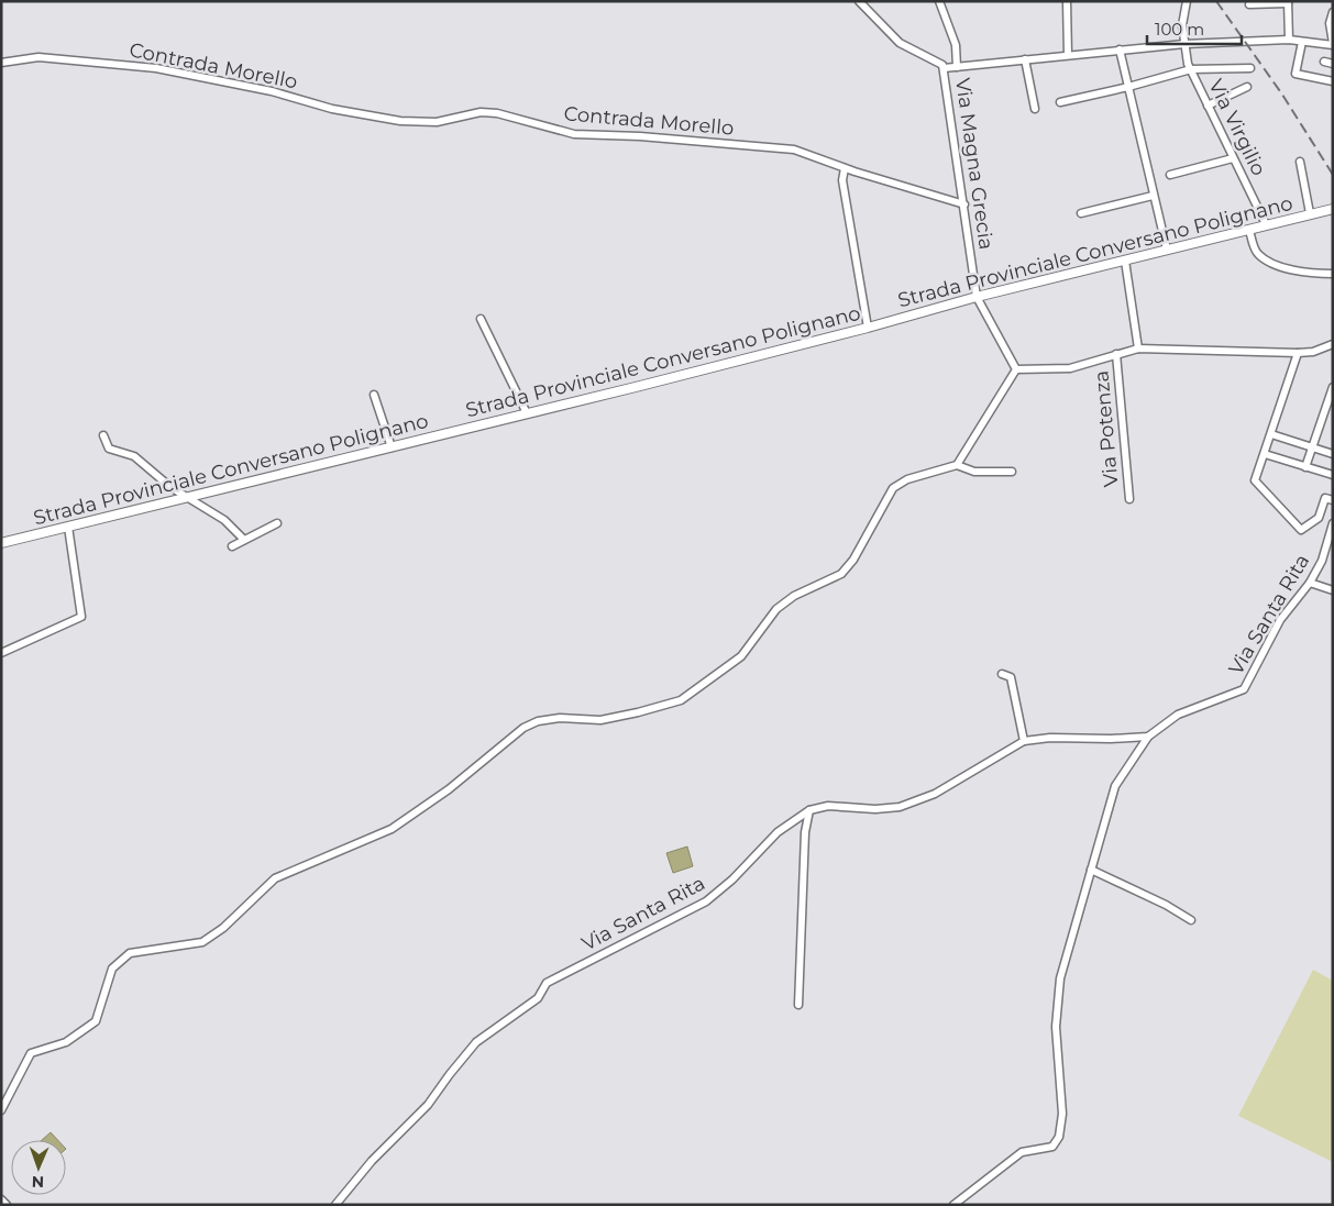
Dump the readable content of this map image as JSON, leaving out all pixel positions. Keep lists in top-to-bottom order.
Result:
{
  "streets": {
    "main road": ["Strada Provinciale Conversano Polignano"],
    "street": [
      "Contrada Morello",
      "Via Virgilio",
      "Via Magna Grecia",
      "Via Potenza",
      "Via Santa Rita"
    ]
  },
  "crossings": [
    ["Contrada Morello", "Via Magna Grecia"],
    ["Via Virgilio", "Strada Provinciale Conversano Polignano"],
    ["Via Magna Grecia", "Strada Provinciale Conversano Polignano"]
  ],
  "scale_bar": "100 m",
  "north": "bottom"
}
